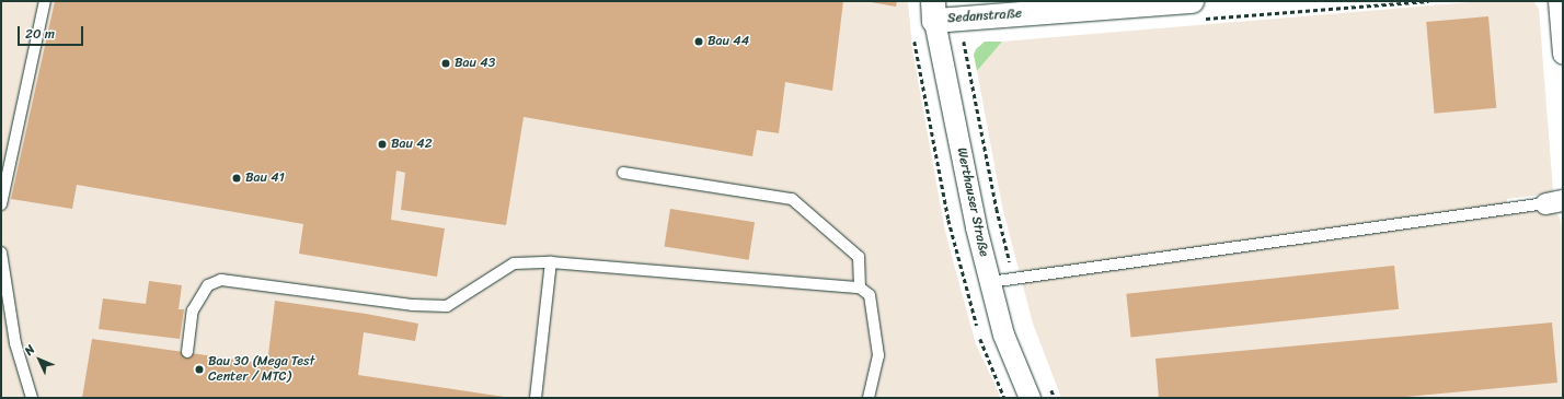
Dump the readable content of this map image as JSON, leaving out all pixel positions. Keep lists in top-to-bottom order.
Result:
{
  "streets": {
    "main road": ["Sedanstraße"],
    "street": ["Werthauser Straße"]
  },
  "crossings": [
    ["Sedanstraße", "Werthauser Straße"]
  ],
  "places": [
    "Bau 44",
    "Bau 43",
    "Bau 42",
    "Bau 41",
    "Bau 30 (Mega Test Center / MTC)"
  ],
  "scale_bar": "20 m",
  "north": "top left"
}
